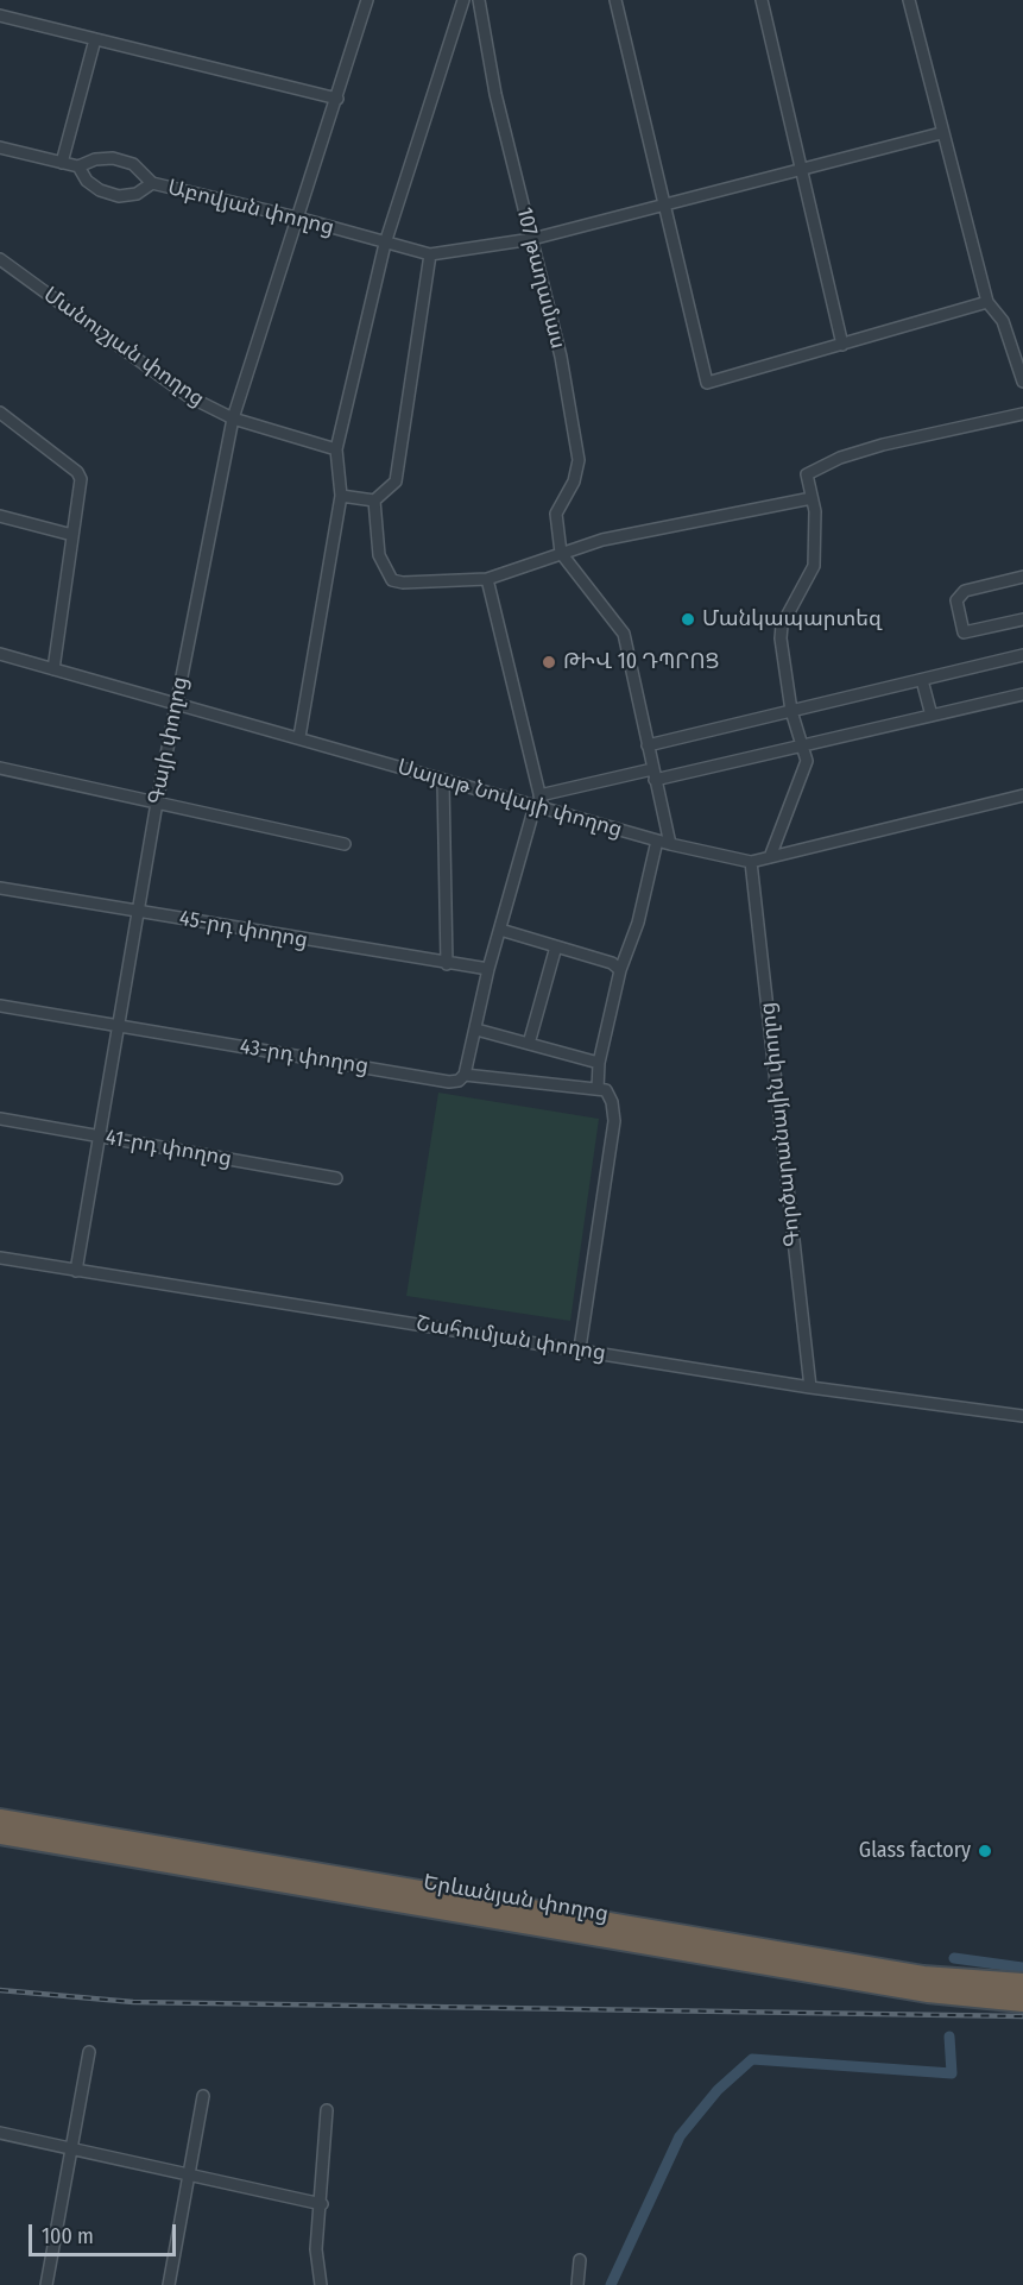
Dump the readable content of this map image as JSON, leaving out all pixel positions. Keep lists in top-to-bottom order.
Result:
{
  "streets": {
    "highway": ["Երևանյան փողոց"],
    "street": [
      "Աբովյան փողոց",
      "107 թաղամաս",
      "Մանուշյան փողոց",
      "Գայի փողոց",
      "Սայաթ Նովայի փողոց",
      "45-րդ փողոց",
      "43-րդ փողոց",
      "Գործարանային փողոց",
      "41-րդ փողոց",
      "Շահումյան փողոց"
    ]
  },
  "crossings": [
    ["Աբովյան փողոց", "Գայի փողոց"],
    ["Մանուշյան փողոց", "Գայի փողոց"],
    ["Գայի փողոց", "Սայաթ Նովայի փողոց"],
    ["Գայի փողոց", "45-րդ փողոց"],
    ["Գայի փողոց", "43-րդ փողոց"],
    ["Գայի փողոց", "41-րդ փողոց"],
    ["Գայի փողոց", "Շահումյան փողոց"],
    ["Սայաթ Նովայի փողոց", "Գործարանային փողոց"],
    ["Գործարանային փողոց", "Շահումյան փողոց"]
  ],
  "places": ["Մանկապարտեզ", "ԹԻՎ 10 ԴՊՐՈՑ", "Glass factory"],
  "scale_bar": "100 m"
}
